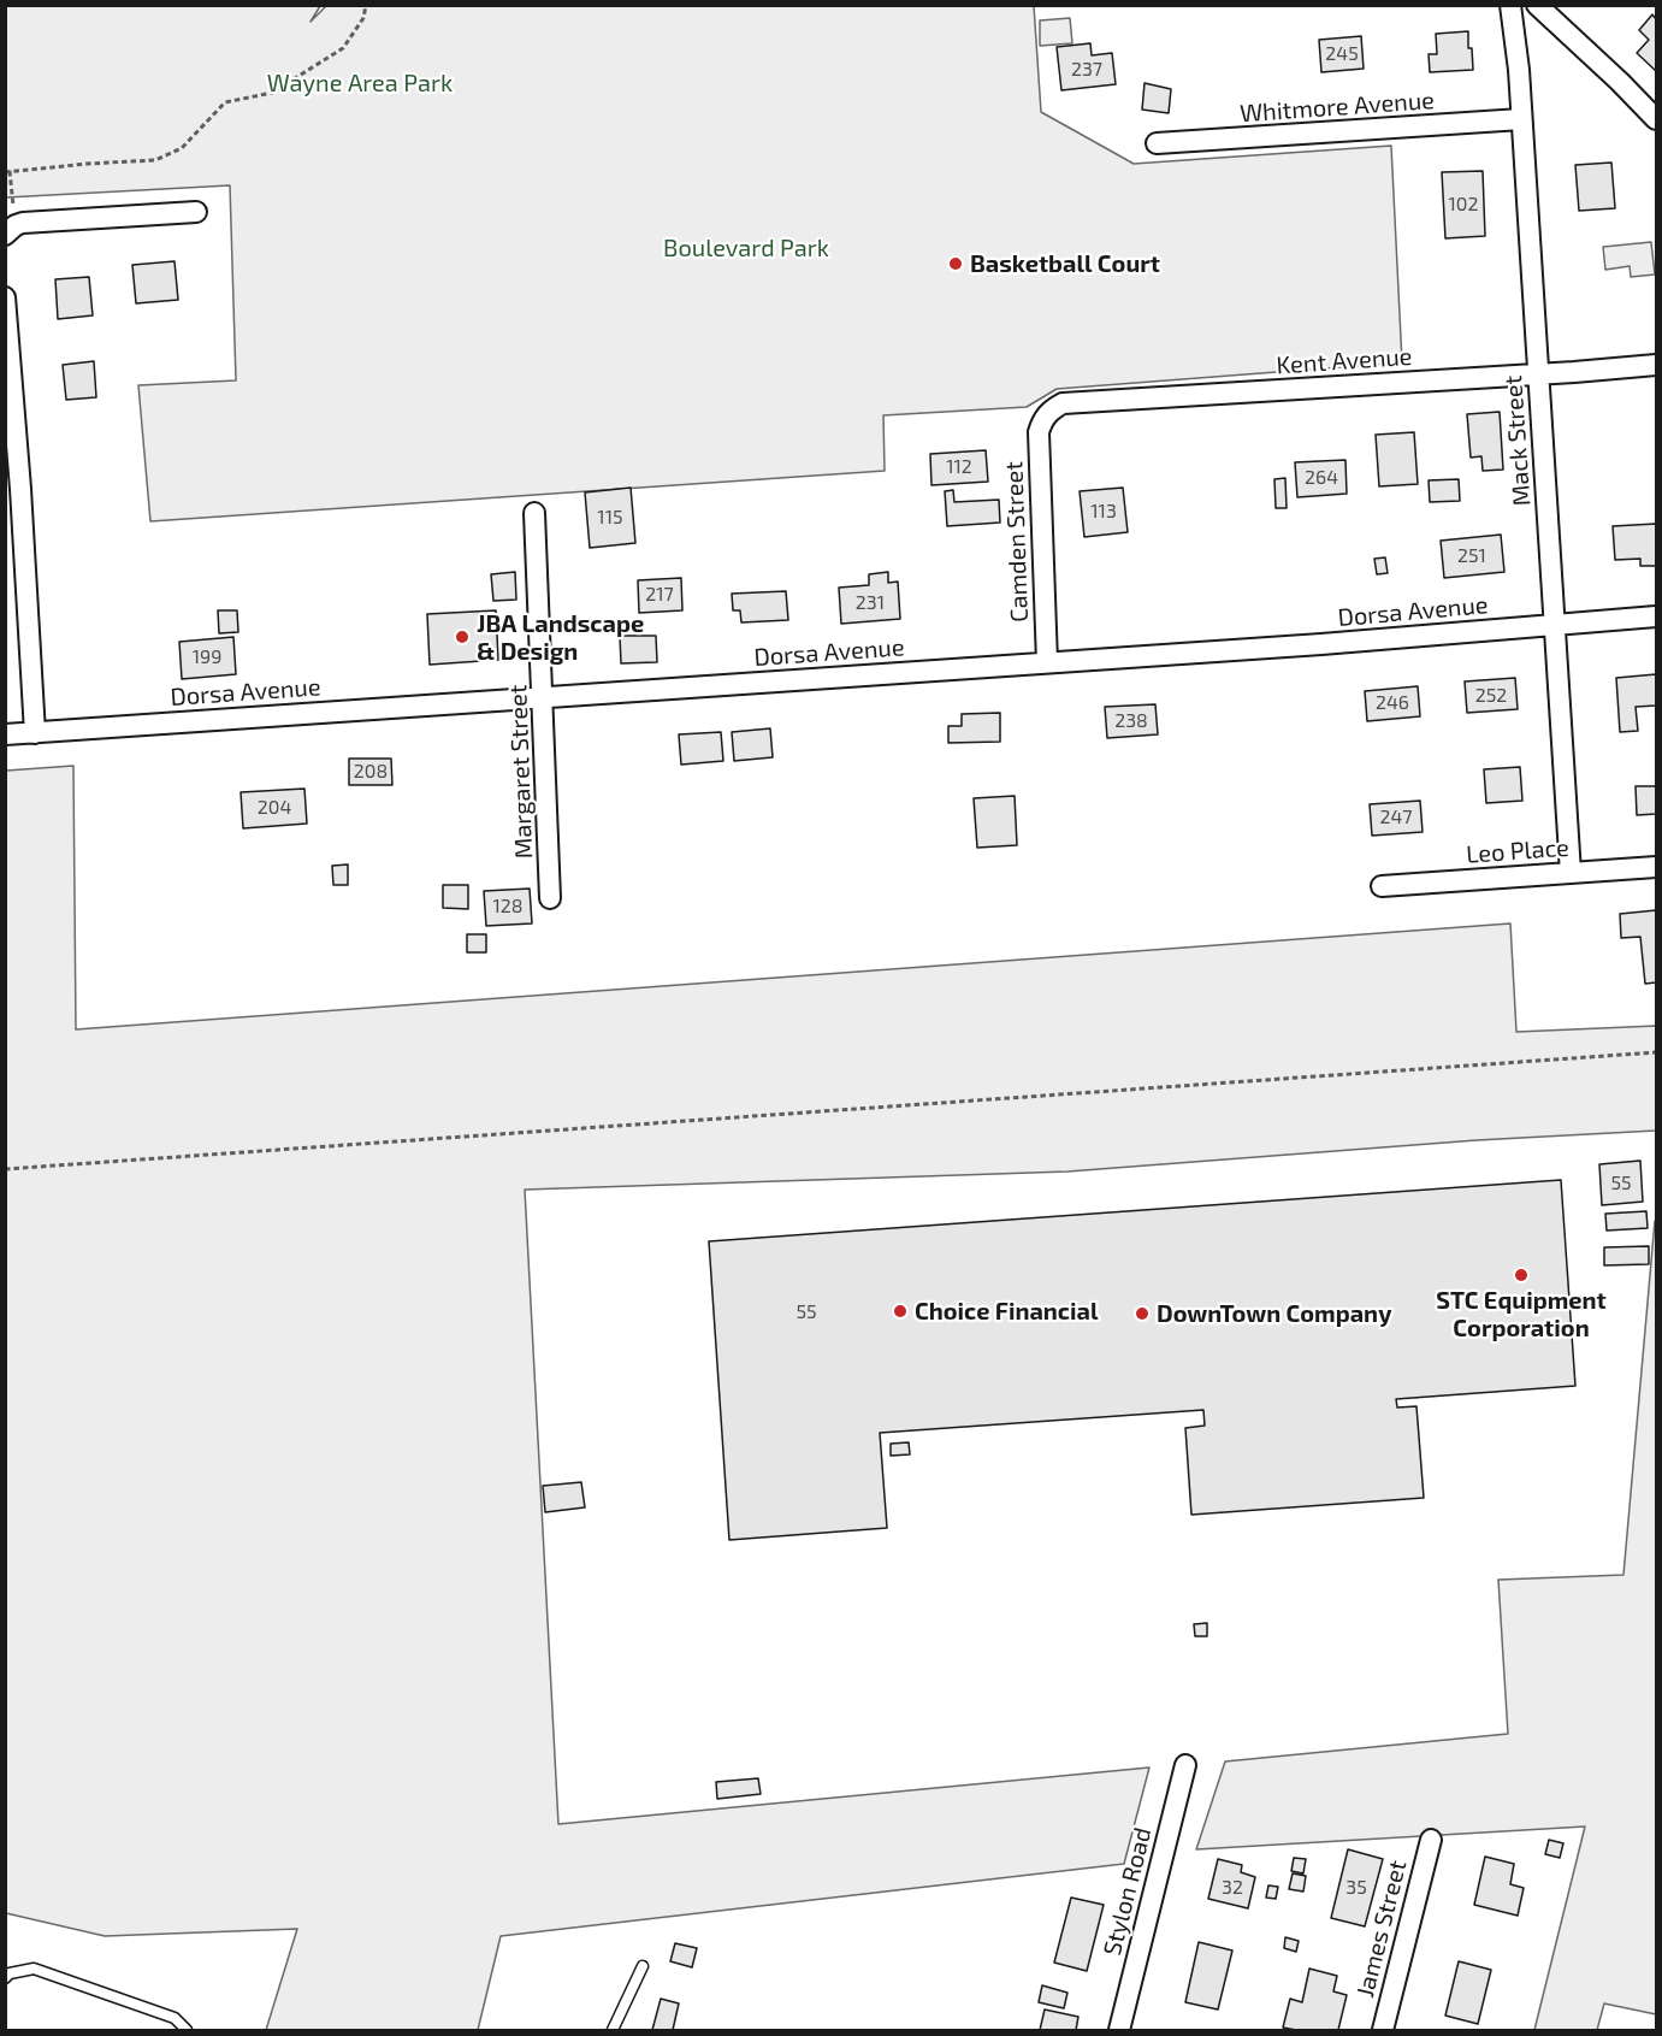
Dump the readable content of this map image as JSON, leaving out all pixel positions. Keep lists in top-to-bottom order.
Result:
{
  "streets": {
    "street": [
      "Whitmore Avenue",
      "Kent Avenue",
      "Mack Street",
      "Camden Street",
      "Dorsa Avenue",
      "Margaret Street",
      "Leo Place",
      "Stylon Road",
      "James Street"
    ]
  },
  "crossings": [
    ["Whitmore Avenue", "Mack Street"],
    ["Kent Avenue", "Mack Street"],
    ["Kent Avenue", "Camden Street"],
    ["Mack Street", "Dorsa Avenue"],
    ["Mack Street", "Leo Place"],
    ["Camden Street", "Dorsa Avenue"],
    ["Dorsa Avenue", "Margaret Street"]
  ],
  "parks": ["Wayne Area Park", "Boulevard Park"],
  "places": [
    "Basketball Court",
    "JBA Landscape & Design",
    "STC Equipment Corporation",
    "Choice Financial",
    "DownTown Company"
  ],
  "house_numbers": [
    "245",
    "237",
    "102",
    "112",
    "264",
    "113",
    "115",
    "251",
    "217",
    "231",
    "199",
    "252",
    "246",
    "238",
    "208",
    "204",
    "247",
    "128",
    "55",
    "55",
    "32",
    "35"
  ]
}
